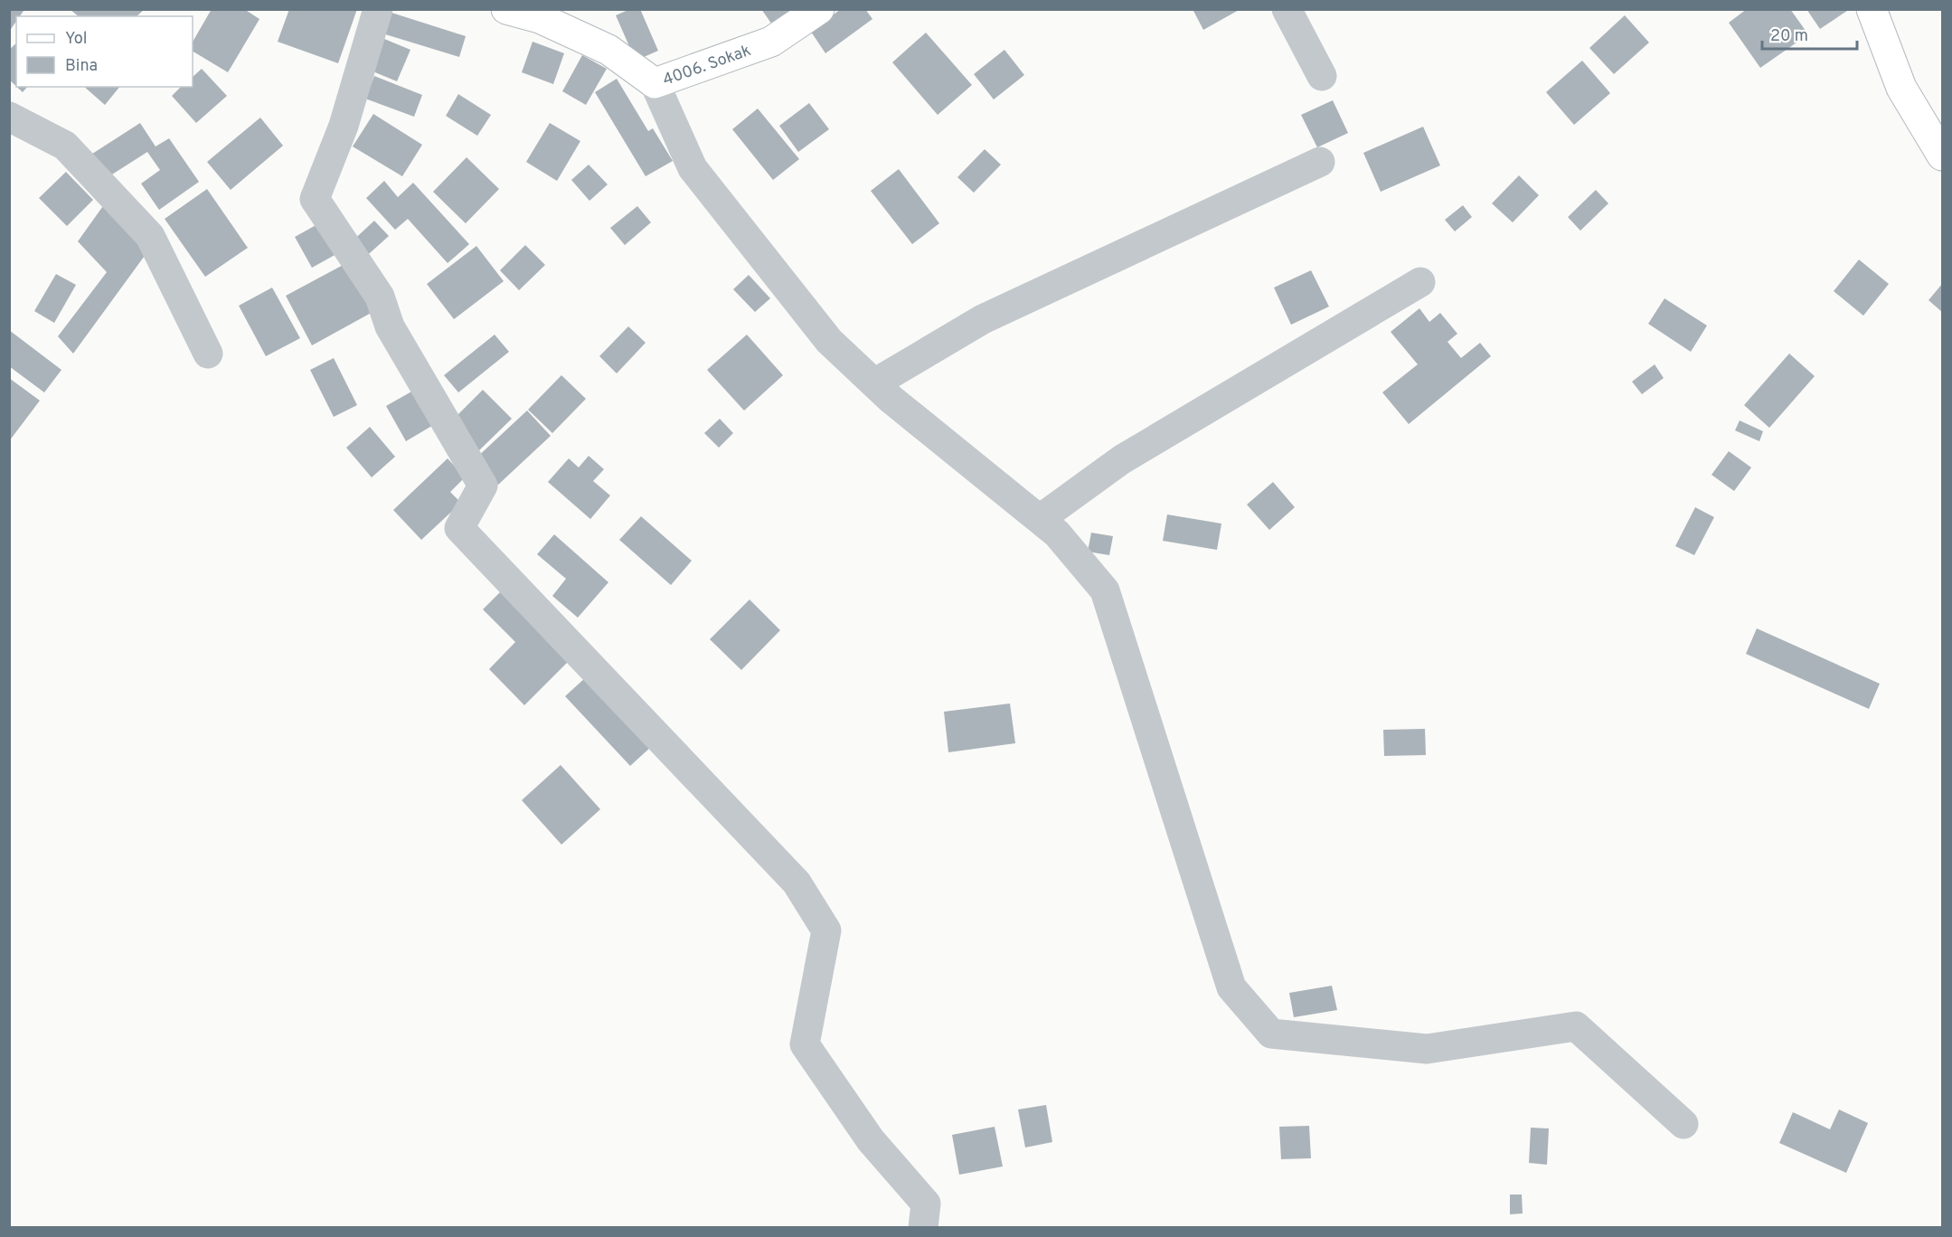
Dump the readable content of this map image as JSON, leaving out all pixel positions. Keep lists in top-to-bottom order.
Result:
{
  "streets": {
    "street": ["4006. Sokak"]
  },
  "legend": ["Yol", "Bina"],
  "scale_bar": "20 m"
}
